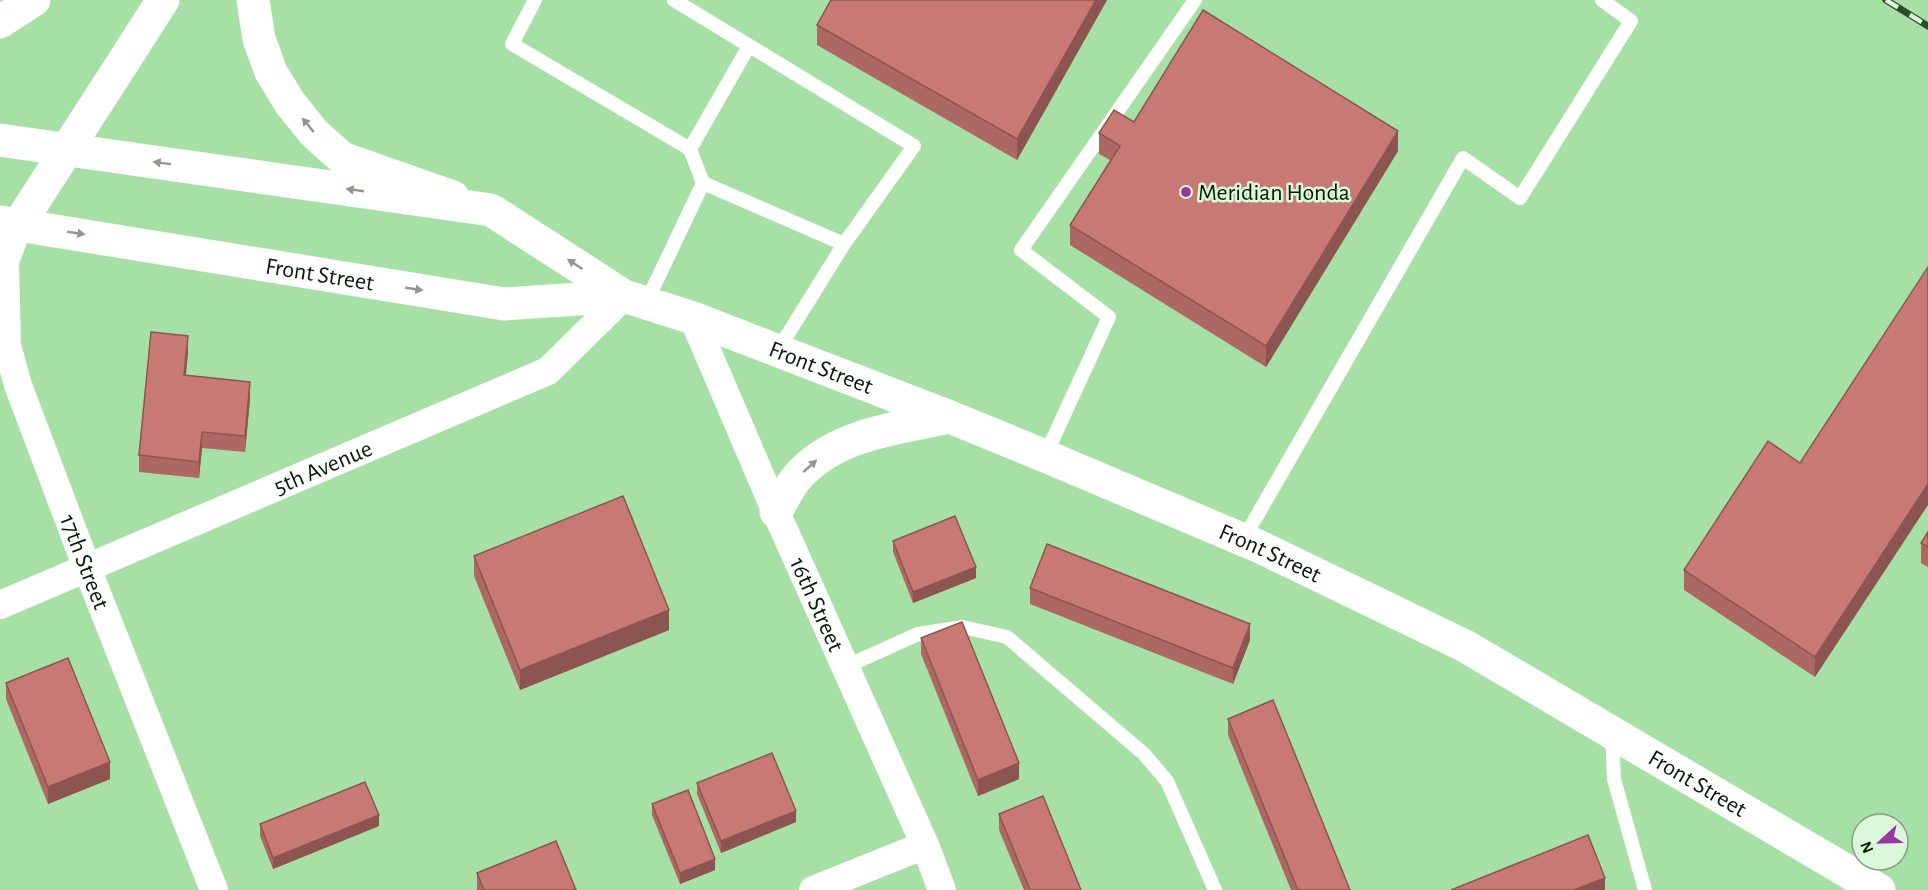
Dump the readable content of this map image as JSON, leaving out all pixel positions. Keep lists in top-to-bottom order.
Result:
{
  "streets": {
    "main road": ["Front Street"],
    "street": ["5th Avenue", "17th Street", "16th Street"]
  },
  "crossings": [
    ["Front Street", "5th Avenue"],
    ["Front Street", "17th Street"],
    ["Front Street", "16th Street"],
    ["5th Avenue", "17th Street"]
  ],
  "places": ["Meridian Honda"],
  "north": "left"
}
